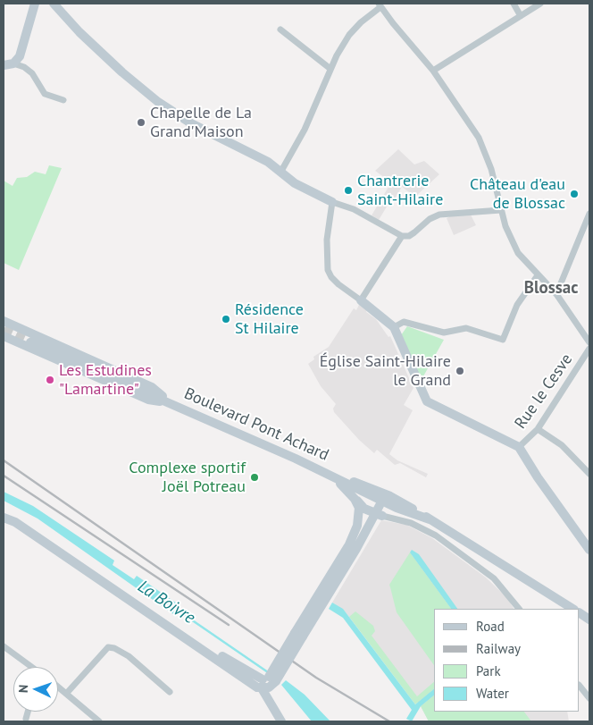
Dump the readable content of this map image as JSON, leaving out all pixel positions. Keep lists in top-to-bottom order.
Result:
{
  "streets": {
    "street": ["Rue le Cesve", "Boulevard Pont Achard"]
  },
  "districts": ["Blossac"],
  "water": ["La Boivre"],
  "places": [
    "Chapelle de La Grand'Maison",
    "Chantrerie Saint-Hilaire",
    "Château d'eau de Blossac",
    "Résidence St Hilaire",
    "Église Saint-Hilaire le Grand",
    "Les Estudines \"Lamartine\"",
    "Complexe sportif Joël Potreau"
  ],
  "legend": [
    "Road",
    "Railway",
    "Park",
    "Water"
  ],
  "north": "left"
}
